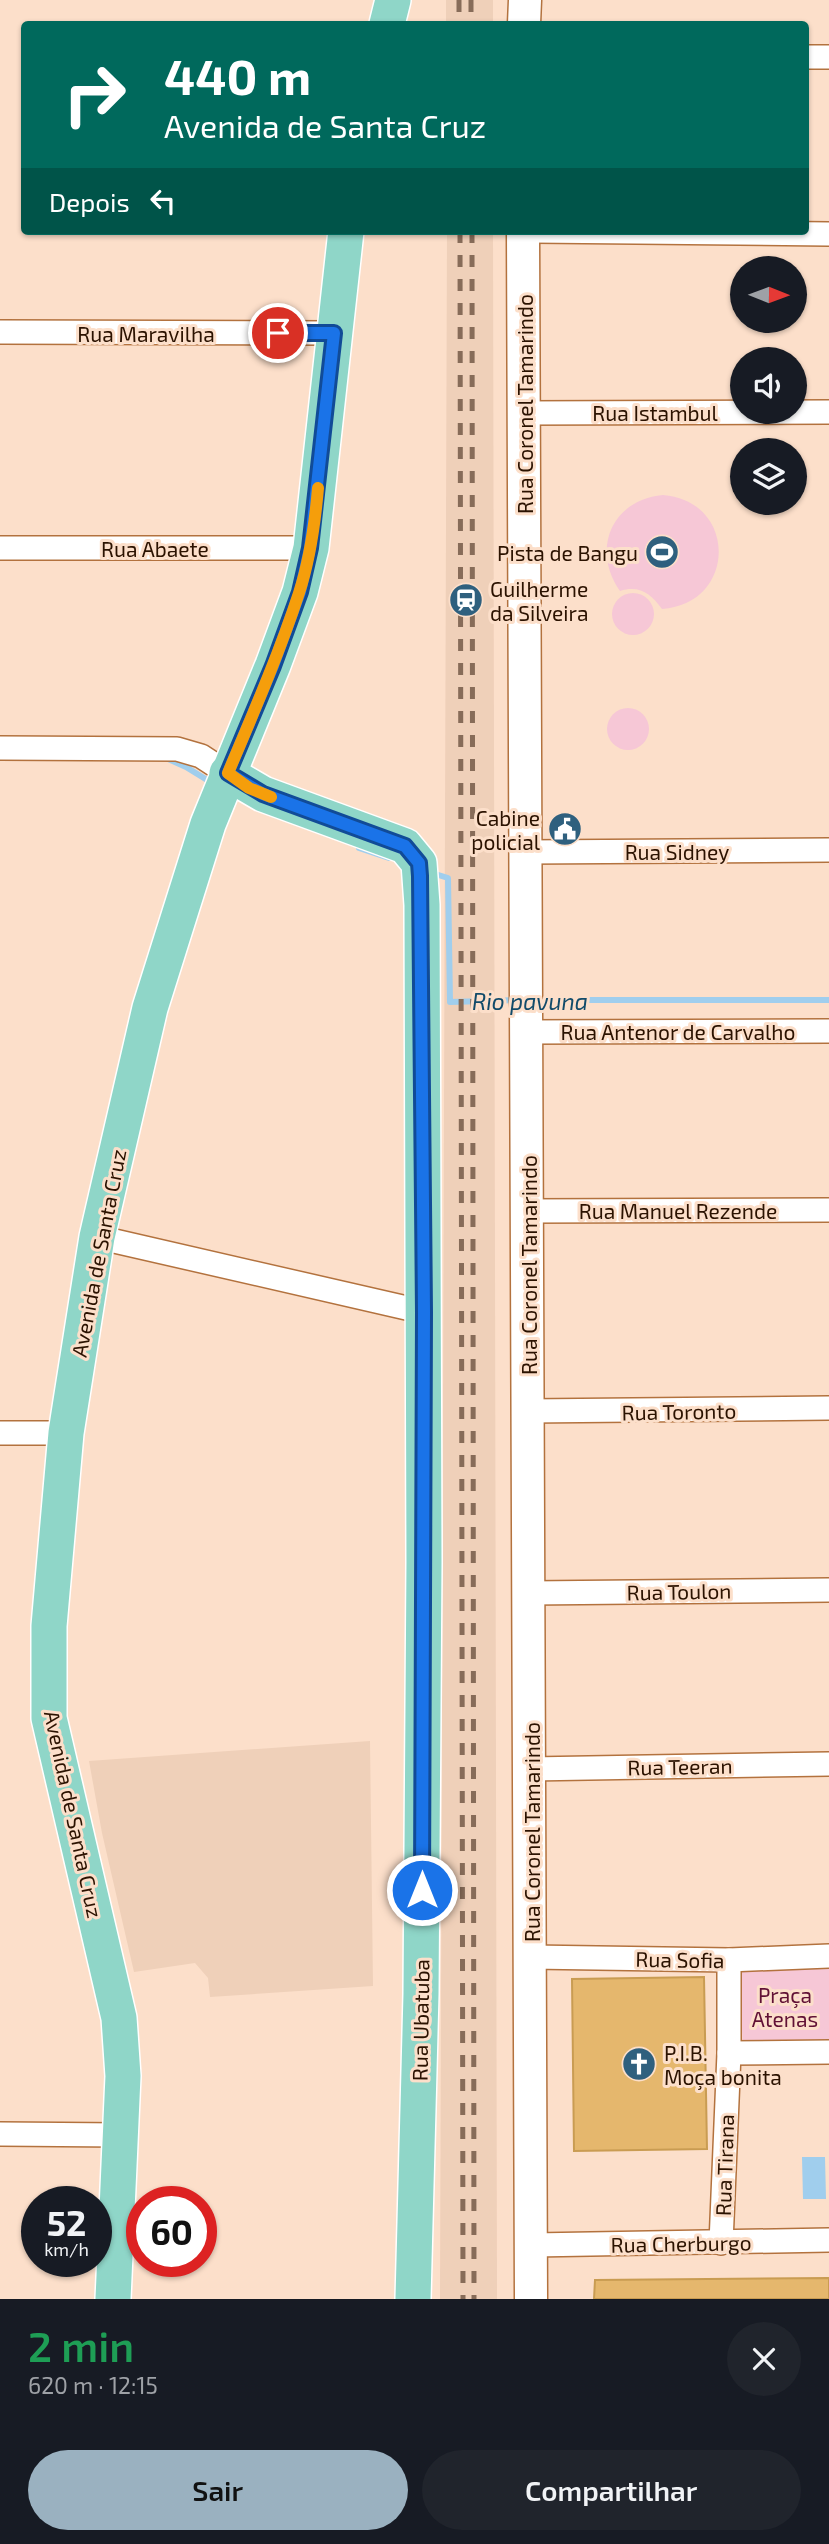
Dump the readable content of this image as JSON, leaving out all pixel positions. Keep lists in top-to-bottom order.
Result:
{
  "streets": {
    "main road": ["Rua Coronel Tamarindo", "Avenida de Santa Cruz", "Rua Ubatuba"],
    "street": [
      "Rua Maravilha",
      "Rua Istambul",
      "Rua Abaete",
      "Rua Sidney",
      "Rua Antenor de Carvalho",
      "Rua Manuel Rezende",
      "Rua Toronto",
      "Rua Toulon",
      "Rua Teeran",
      "Rua Sofia",
      "Rua Tirana",
      "Rua Cherburgo"
    ]
  },
  "crossings": [
    ["Rua Maravilha", "Avenida de Santa Cruz"],
    ["Rua Coronel Tamarindo", "Rua Istambul"],
    ["Rua Coronel Tamarindo", "Rua Sidney"],
    ["Rua Coronel Tamarindo", "Rua Antenor de Carvalho"],
    ["Rua Coronel Tamarindo", "Rua Manuel Rezende"],
    ["Rua Coronel Tamarindo", "Rua Toronto"],
    ["Rua Coronel Tamarindo", "Rua Toulon"],
    ["Rua Coronel Tamarindo", "Rua Teeran"],
    ["Rua Coronel Tamarindo", "Rua Sofia"],
    ["Rua Coronel Tamarindo", "Rua Cherburgo"],
    ["Rua Abaete", "Avenida de Santa Cruz"],
    ["Avenida de Santa Cruz", "Rua Ubatuba"],
    ["Rua Sofia", "Rua Tirana"],
    ["Rua Tirana", "Rua Cherburgo"]
  ],
  "water": ["Rio pavuna"],
  "parks": ["Praça Atenas"],
  "places": {
    "sports": ["Pista de Bangu"],
    "station": ["Guilherme da Silveira"],
    "public building": ["Cabine policial"],
    "church": ["P.I.B. Moça bonita"]
  },
  "north": "right",
  "page": {
    "turn": ["440 m", "Avenida de Santa Cruz"],
    "then": "Depois",
    "speed": "52 km/h",
    "limit": "60",
    "heading": ["2 min", "620 m · 12:15"],
    "buttons": ["Sair", "Compartilhar"]
  }
}
